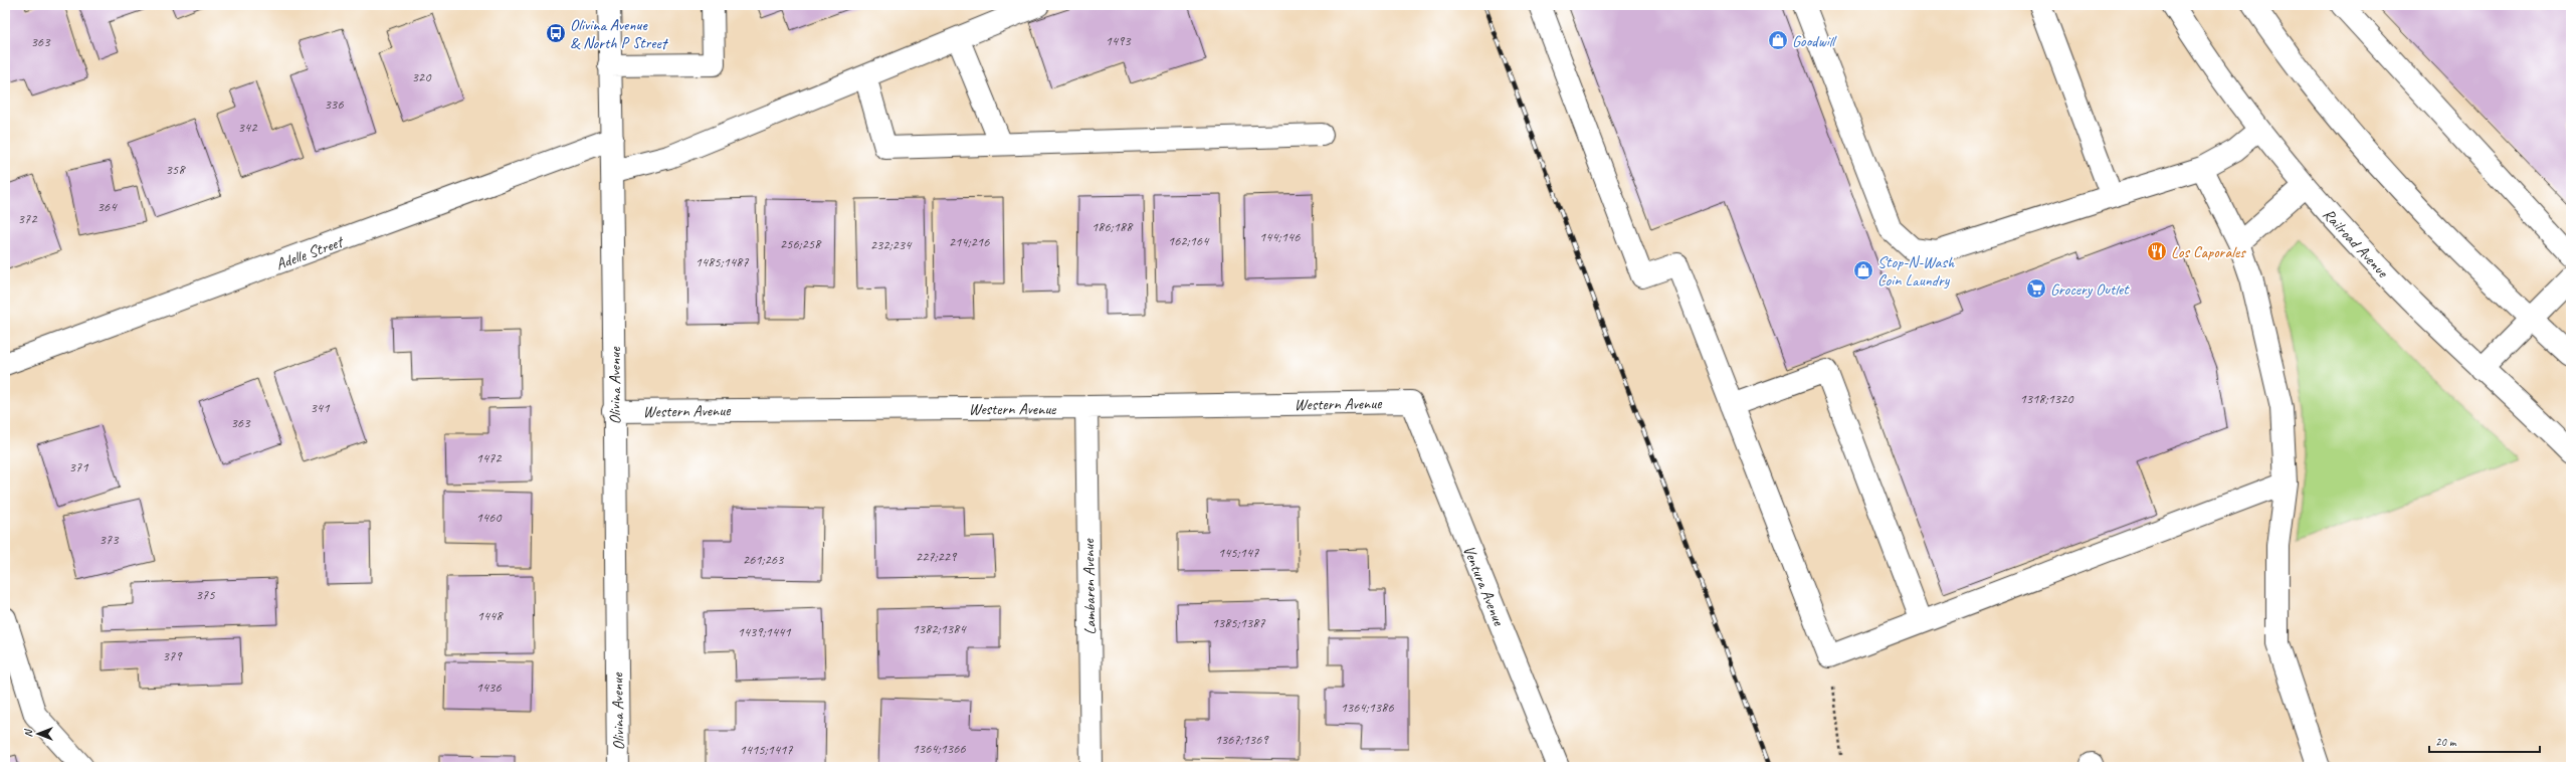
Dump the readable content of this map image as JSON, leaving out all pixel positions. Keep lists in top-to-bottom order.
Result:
{
  "streets": {
    "street": [
      "Railroad Avenue",
      "Adelle Street",
      "Olivina Avenue",
      "Western Avenue",
      "Ventura Avenue",
      "Lambaren Avenue"
    ]
  },
  "crossings": [
    ["Adelle Street", "Olivina Avenue"],
    ["Olivina Avenue", "Western Avenue"],
    ["Western Avenue", "Ventura Avenue"],
    ["Western Avenue", "Lambaren Avenue"]
  ],
  "places": {
    "bus stop": ["Olivina Avenue & North P Street"],
    "shop": ["Goodwill", "Stop-N-Wash Coin Laundry"],
    "restaurant": ["Los Caporales"],
    "supermarket": ["Grocery Outlet"]
  },
  "house_numbers": [
    "1493",
    "363",
    "320",
    "336",
    "342",
    "358",
    "364",
    "372",
    "186;188",
    "144;146",
    "162;164",
    "214;216",
    "256;258",
    "232;234",
    "1485;1487",
    "1318;1320",
    "341",
    "363",
    "1472",
    "371",
    "1460",
    "373",
    "145;147",
    "227;229",
    "261;263",
    "375",
    "1448",
    "1385;1387",
    "1382;1384",
    "1439;1441",
    "379",
    "1436",
    "1364;1386",
    "1367;1369",
    "1364;1366",
    "1415;1417"
  ],
  "scale_bar": "20 m",
  "north": "left"
}
